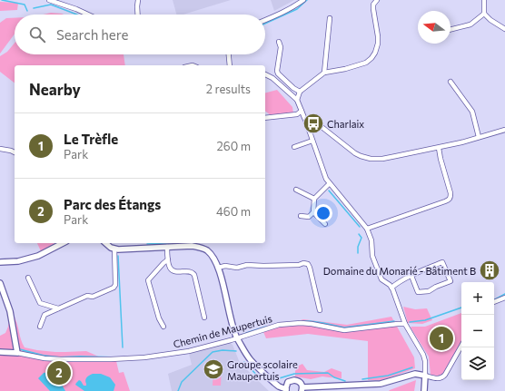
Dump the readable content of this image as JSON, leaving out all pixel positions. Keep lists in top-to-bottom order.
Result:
{
  "streets": {
    "street": ["Chemin de Maupertuis"]
  },
  "places": {
    "bus stop": ["Charlaix"],
    "building": ["Domaine du Monarié - Bâtiment B"],
    "school or university": ["Groupe scolaire Maupertuis"]
  },
  "north": "left",
  "page": {
    "search": "Search here",
    "heading": ["Nearby", "2 results"],
    "list": [
      {
        "mark": "1",
        "name": "Le Trèfle",
        "note": "Park",
        "value": "260 m"
      },
      {
        "mark": "2",
        "name": "Parc des Étangs",
        "note": "Park",
        "value": "460 m"
      }
    ],
    "map_buttons": ["+", "−"],
    "pins": ["1", "2"]
  }
}
